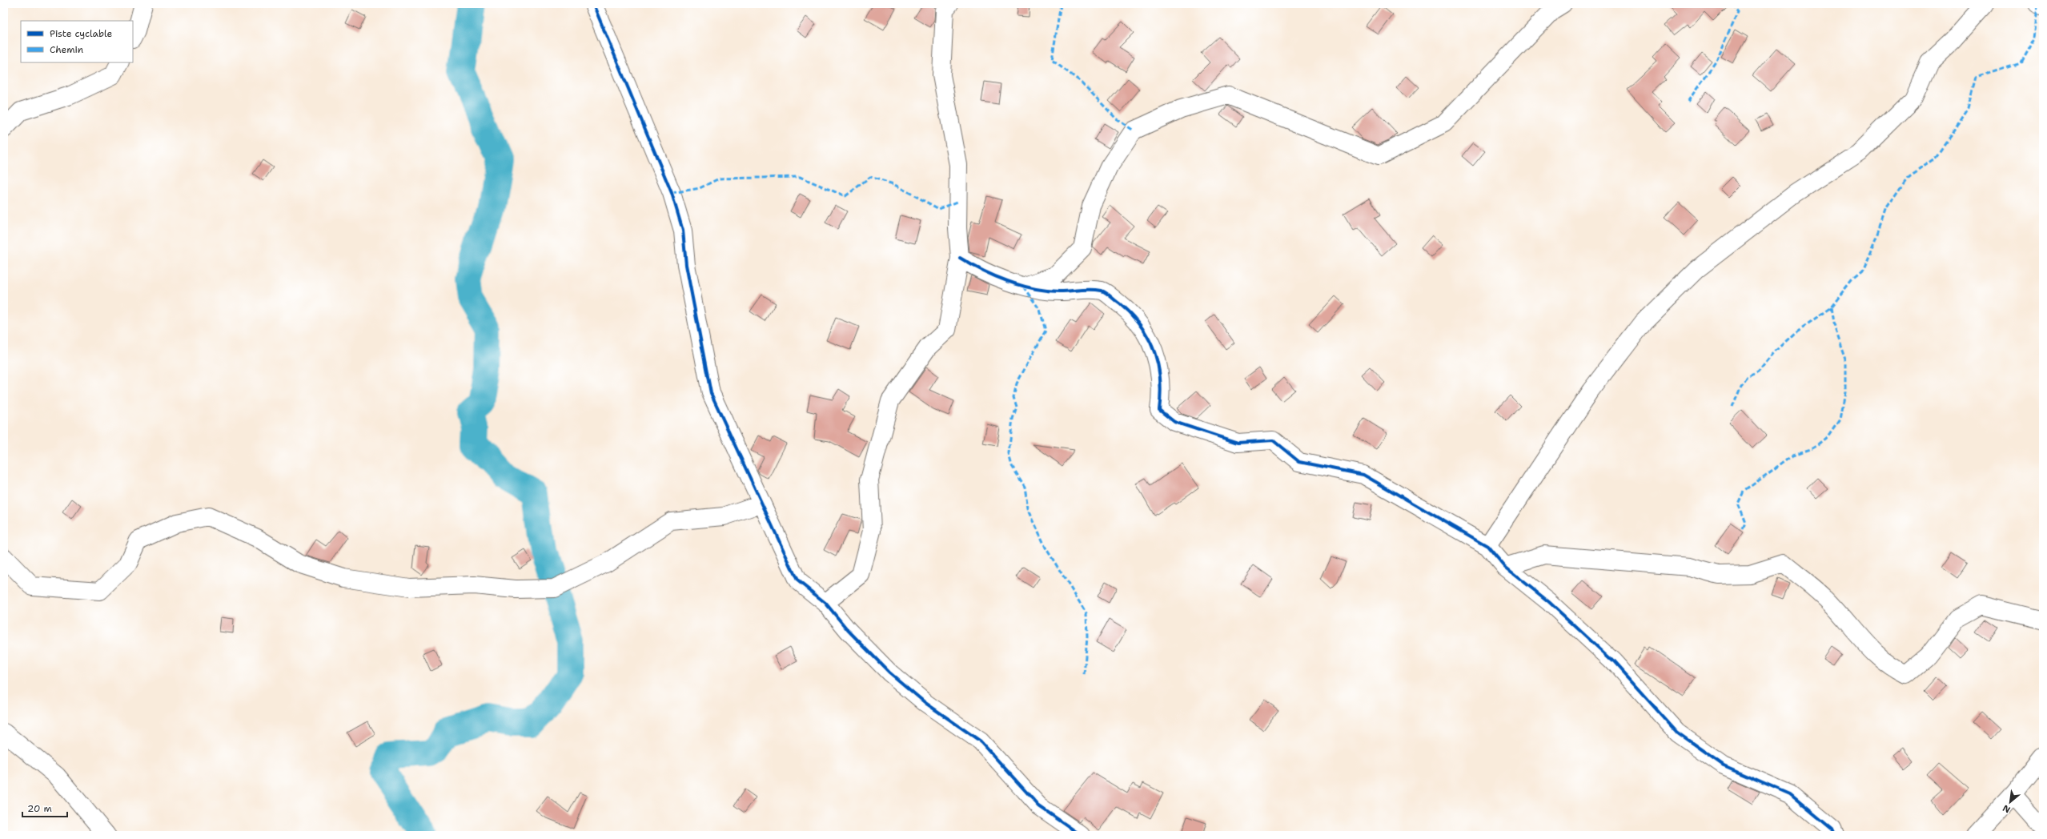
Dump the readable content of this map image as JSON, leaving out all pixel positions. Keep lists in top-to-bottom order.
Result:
{
  "legend": ["Piste cyclable", "Chemin"],
  "scale_bar": "20 m",
  "north": "bottom left"
}
